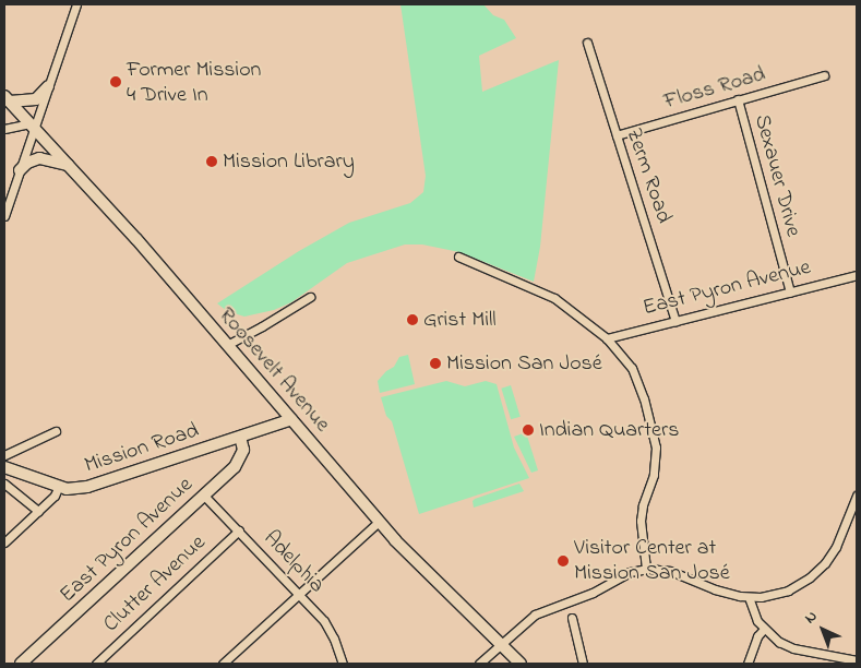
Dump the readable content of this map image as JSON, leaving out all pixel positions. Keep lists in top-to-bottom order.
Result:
{
  "streets": {
    "main road": ["East Pyron Avenue", "Roosevelt Avenue", "Mission Road"],
    "street": [
      "Floss Road",
      "Zerm Road",
      "Sexauer Drive",
      "Adelphia",
      "Clutter Avenue"
    ]
  },
  "crossings": [
    ["Floss Road", "Zerm Road"],
    ["Floss Road", "Sexauer Drive"],
    ["Zerm Road", "East Pyron Avenue"],
    ["Sexauer Drive", "East Pyron Avenue"],
    ["East Pyron Avenue", "Mission Road"],
    ["East Pyron Avenue", "Adelphia"],
    ["Roosevelt Avenue", "Mission Road"],
    ["Adelphia", "Clutter Avenue"]
  ],
  "places": [
    "Former Mission 4 Drive In",
    "Mission Library",
    "Grist Mill",
    "Mission San José",
    "Indian Quarters",
    "Visitor Center at Mission San José"
  ],
  "north": "top left"
}
